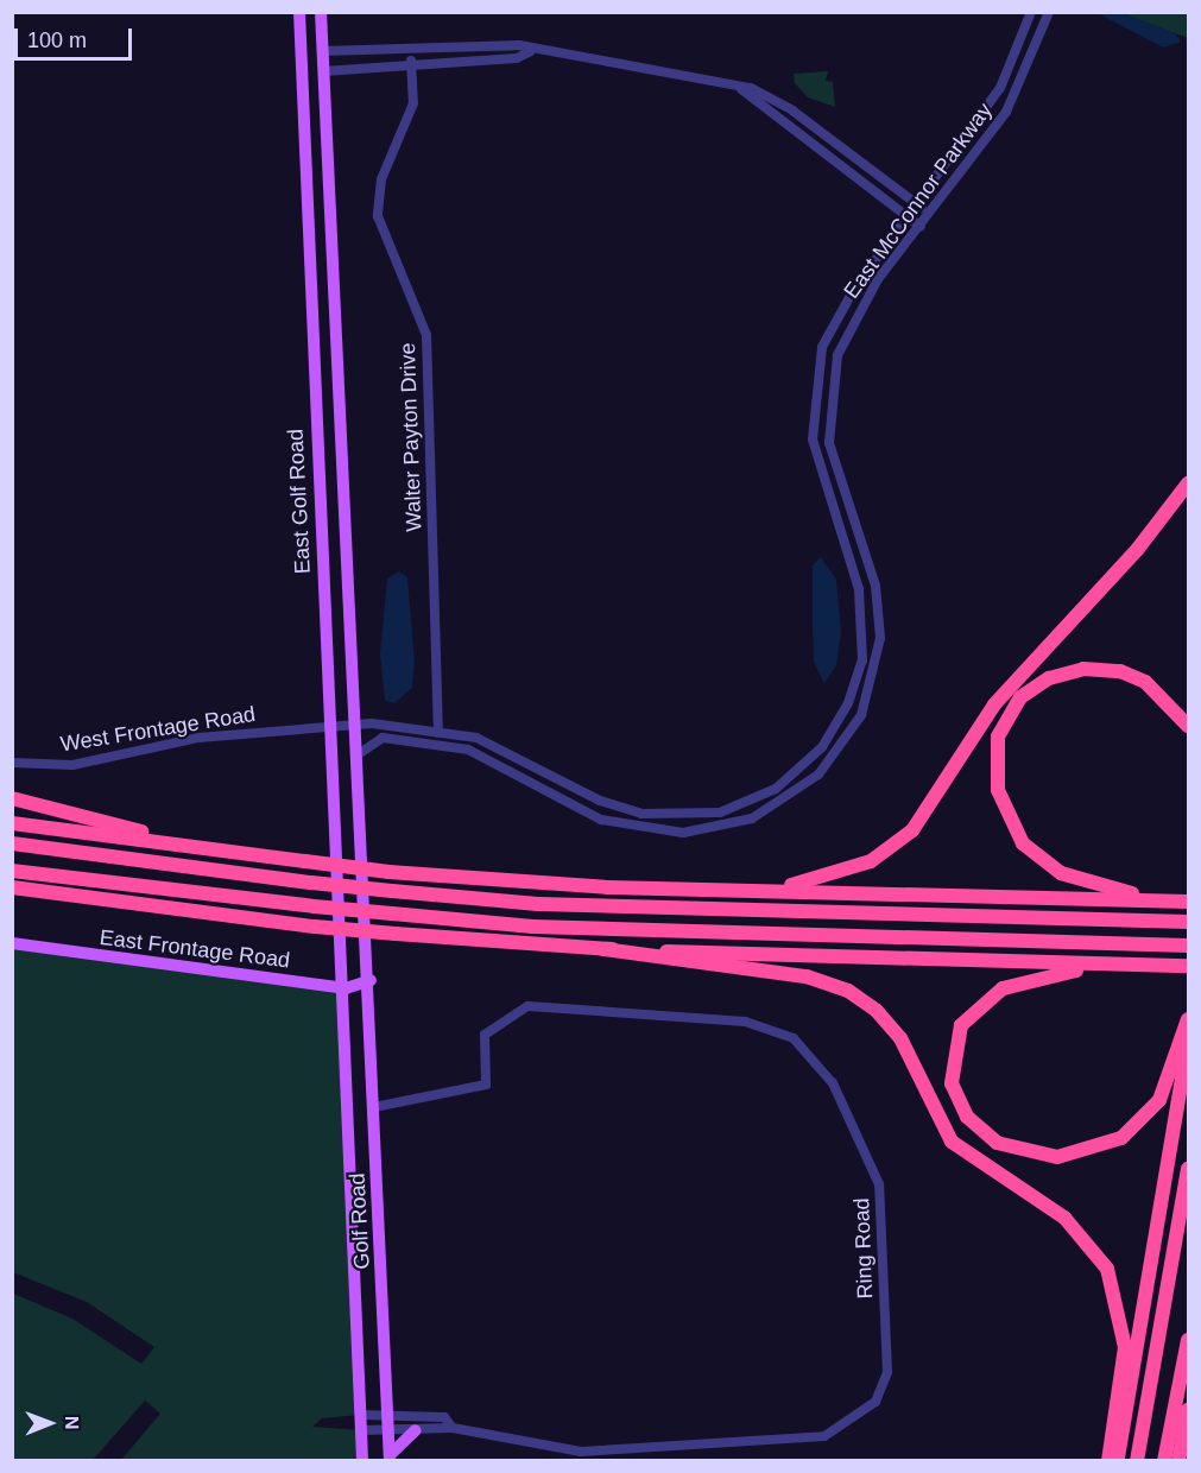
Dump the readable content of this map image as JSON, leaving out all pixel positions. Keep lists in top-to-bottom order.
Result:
{
  "streets": {
    "main road": ["East Golf Road", "East Frontage Road", "Golf Road"],
    "street": [
      "East McConnor Parkway",
      "Walter Payton Drive",
      "West Frontage Road",
      "Ring Road"
    ]
  },
  "crossings": [
    ["East McConnor Parkway", "Walter Payton Drive"],
    ["East McConnor Parkway", "East Golf Road"],
    ["East McConnor Parkway", "West Frontage Road"],
    ["East Golf Road", "West Frontage Road"],
    ["East Golf Road", "East Frontage Road"],
    ["East Golf Road", "Golf Road"],
    ["East Frontage Road", "Golf Road"],
    ["Golf Road", "Ring Road"]
  ],
  "scale_bar": "100 m",
  "north": "right"
}
